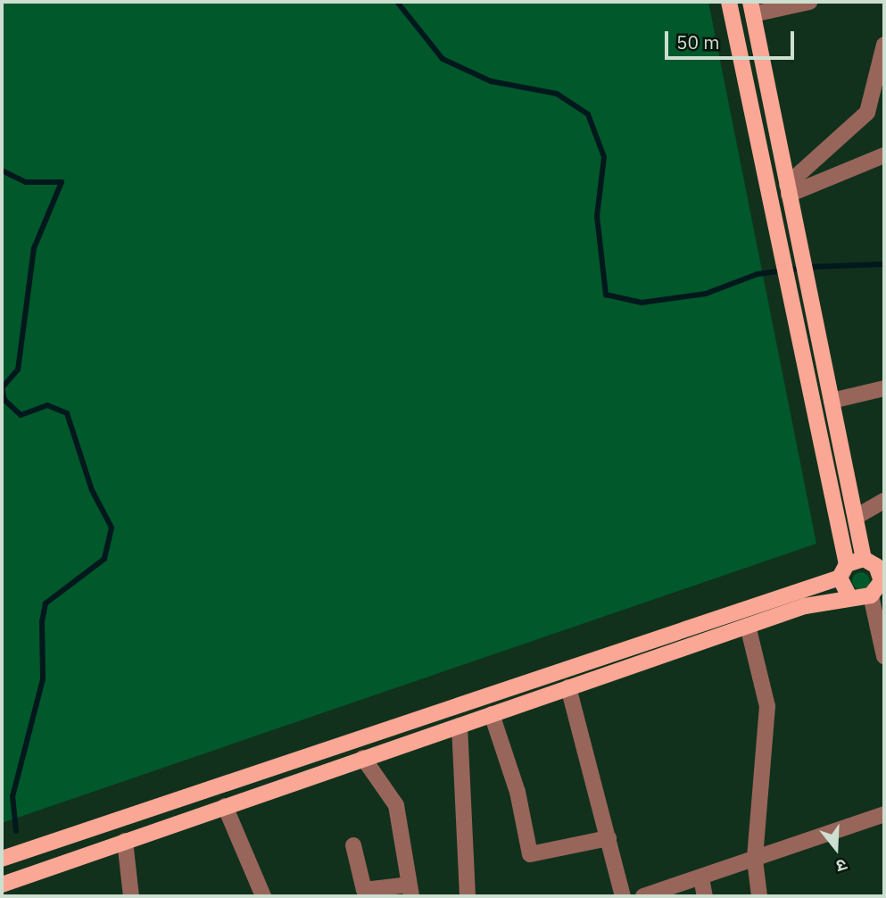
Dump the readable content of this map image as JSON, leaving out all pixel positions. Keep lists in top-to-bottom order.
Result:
{
  "scale_bar": "50 m",
  "north": "bottom"
}
